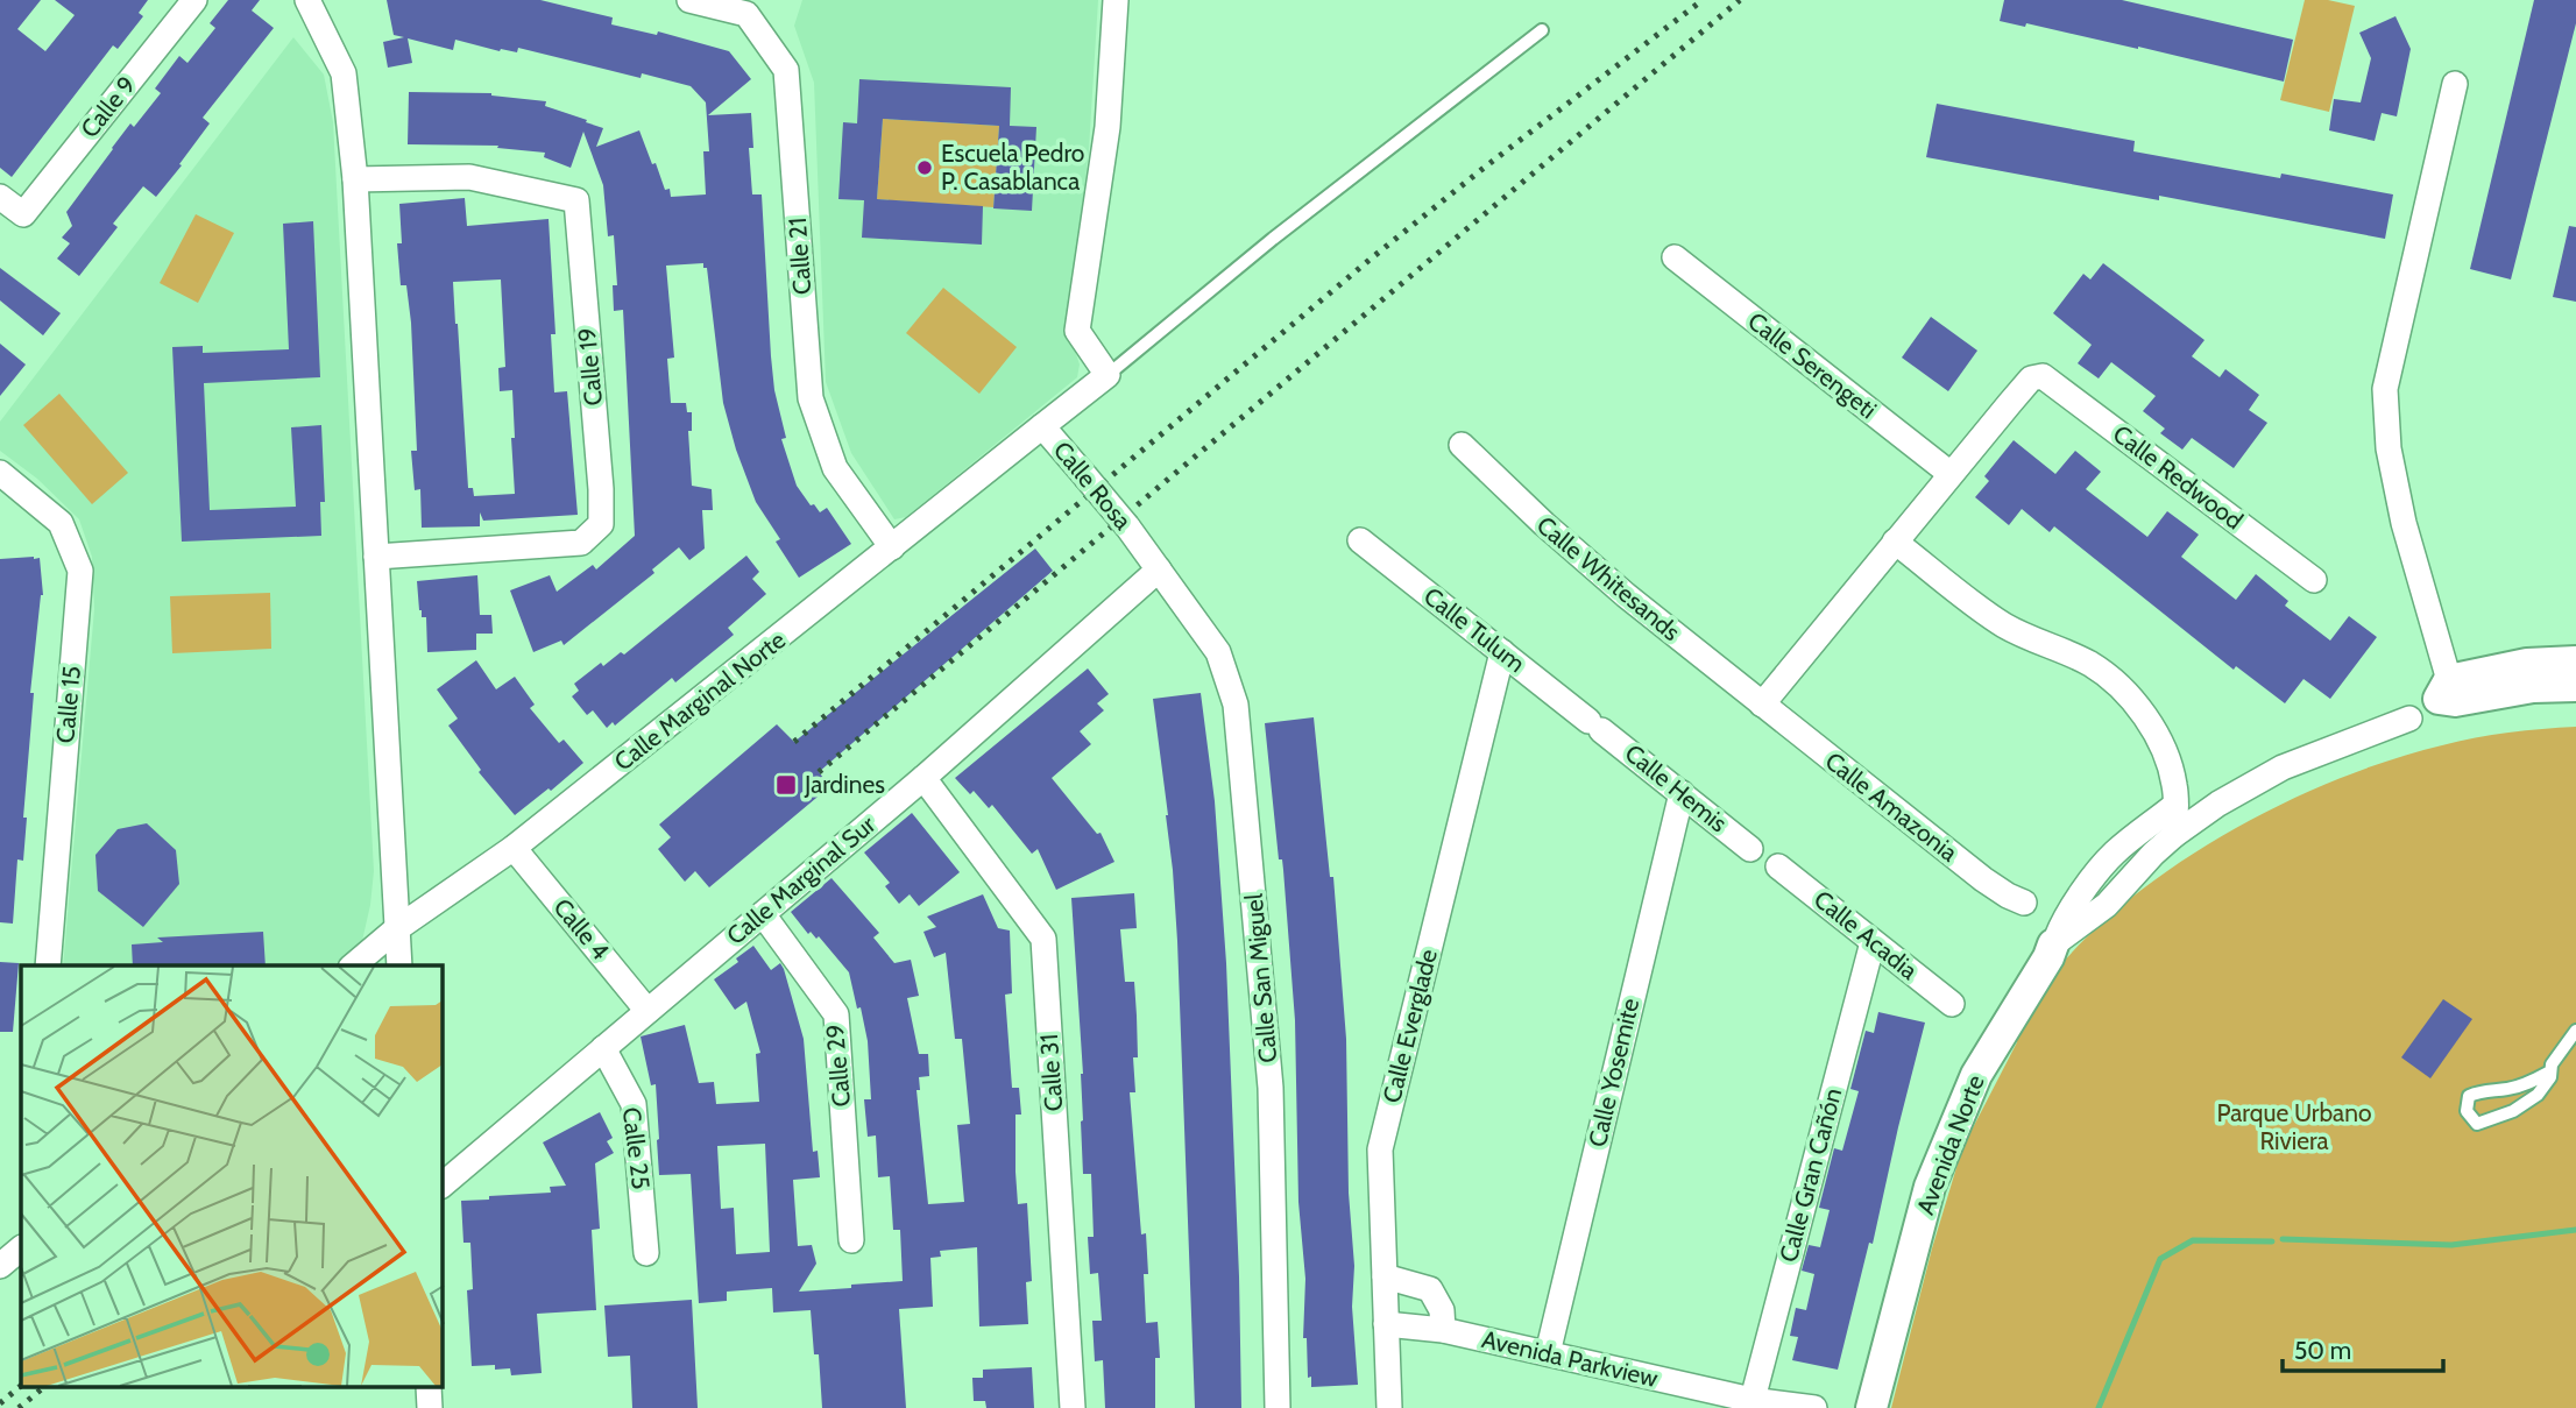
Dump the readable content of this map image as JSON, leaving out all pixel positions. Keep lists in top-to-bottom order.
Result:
{
  "streets": {
    "street": [
      "Calle 9",
      "Calle 21",
      "Calle Serengeti",
      "Calle 19",
      "Calle Redwood",
      "Calle Rosa",
      "Calle Whitesands",
      "Calle Tulum",
      "Calle Marginal Norte",
      "Calle 15",
      "Calle Hemis",
      "Calle Amazonia",
      "Calle Marginal Sur",
      "Calle 4",
      "Calle Acadia",
      "Calle San Miguel",
      "Calle Everglade",
      "Calle 29",
      "Calle 31",
      "Calle Yosemite",
      "Avenida Norte",
      "Calle 25",
      "Calle Gran Cañón",
      "Avenida Parkview"
    ]
  },
  "crossings": [
    ["Calle 21", "Calle Marginal Norte"],
    ["Calle Serengeti", "Calle Redwood"],
    ["Calle Rosa", "Calle Marginal Norte"],
    ["Calle Rosa", "Calle Marginal Sur"],
    ["Calle Rosa", "Calle San Miguel"],
    ["Calle Whitesands", "Calle Amazonia"],
    ["Calle Tulum", "Calle Hemis"],
    ["Calle Tulum", "Calle Everglade"],
    ["Calle Marginal Norte", "Calle 4"],
    ["Calle Hemis", "Calle Yosemite"],
    ["Calle Marginal Sur", "Calle 4"],
    ["Calle Marginal Sur", "Calle San Miguel"],
    ["Calle Marginal Sur", "Calle 29"],
    ["Calle Marginal Sur", "Calle 31"],
    ["Calle Marginal Sur", "Calle 25"],
    ["Calle Acadia", "Calle Gran Cañón"],
    ["Calle Everglade", "Avenida Parkview"],
    ["Calle Yosemite", "Avenida Parkview"],
    ["Calle Gran Cañón", "Avenida Parkview"]
  ],
  "parks": ["Parque Urbano Riviera"],
  "places": {
    "other": ["Escuela Pedro P. Casablanca"],
    "transit": ["Jardines"]
  },
  "scale_bar": "50 m"
}
